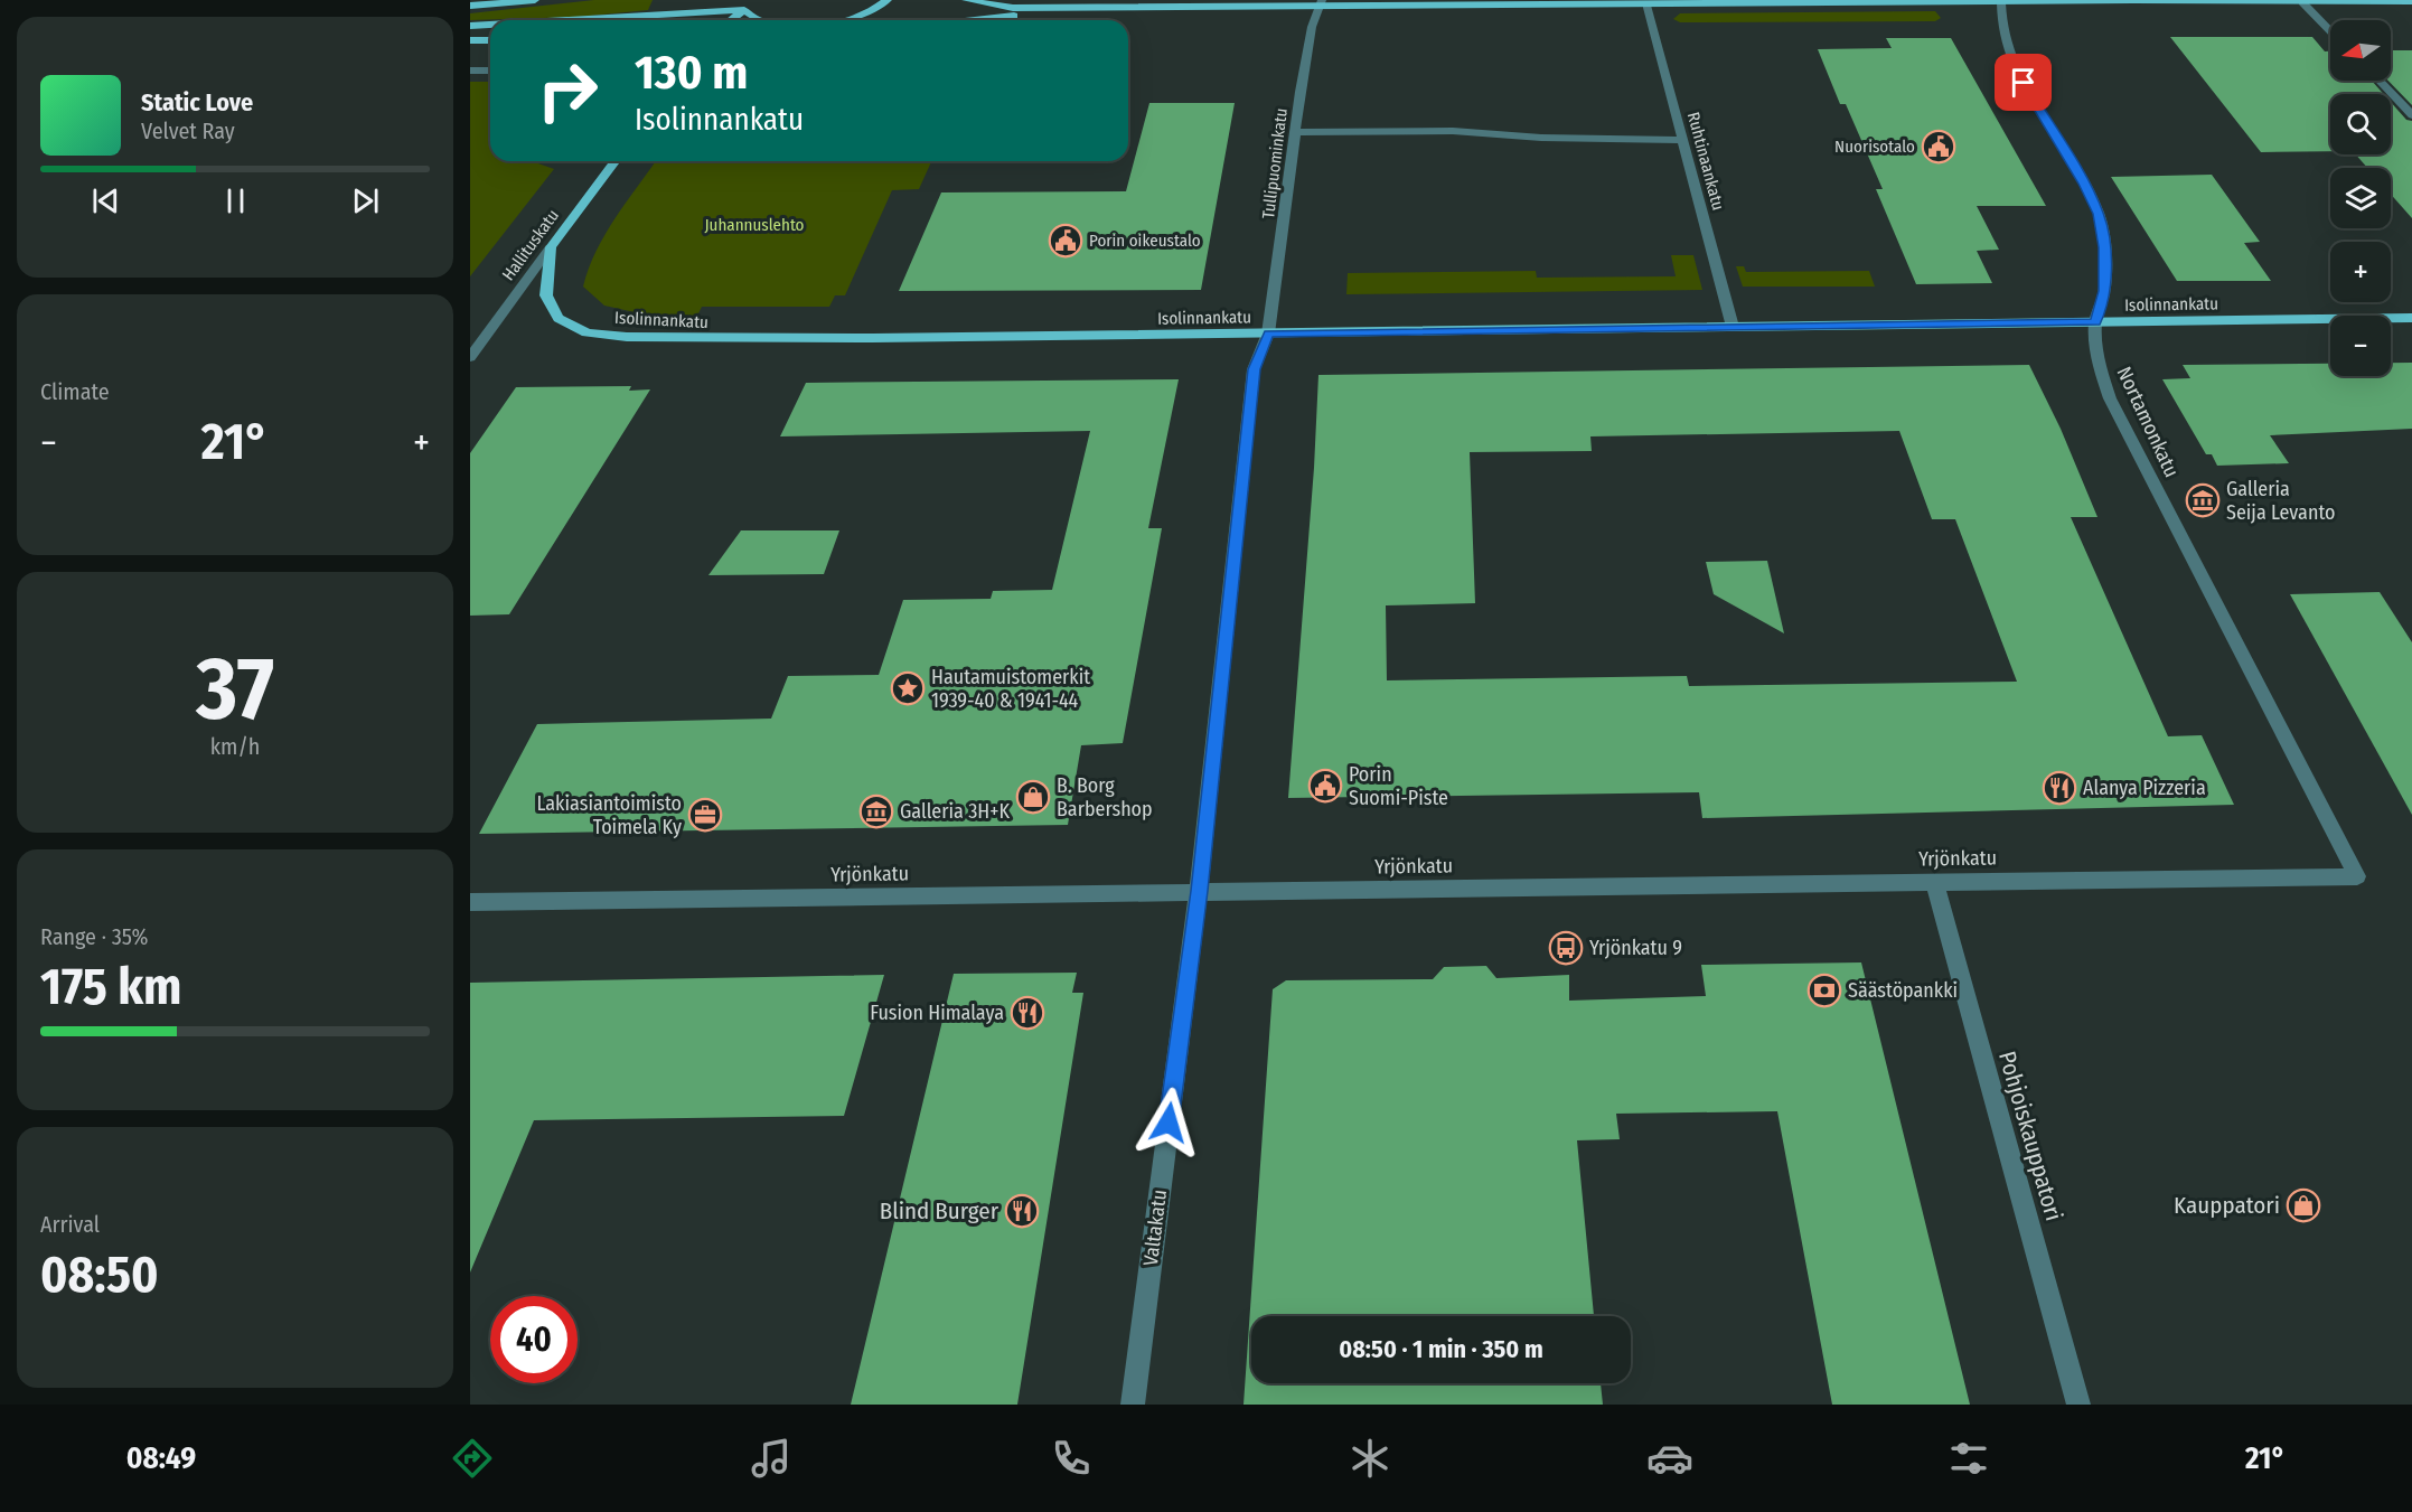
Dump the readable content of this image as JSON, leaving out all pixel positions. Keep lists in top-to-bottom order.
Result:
{
  "streets": {
    "main road": ["Hallituskatu", "Isolinnankatu"],
    "street": [
      "Ruhtinaankatu",
      "Tullipuominkatu",
      "Nortamonkatu",
      "Yrjönkatu",
      "Pohjoiskauppatori",
      "Valtakatu"
    ]
  },
  "crossings": [
    ["Ruhtinaankatu", "Isolinnankatu"],
    ["Tullipuominkatu", "Isolinnankatu"],
    ["Tullipuominkatu", "Valtakatu"],
    ["Hallituskatu", "Isolinnankatu"],
    ["Isolinnankatu", "Nortamonkatu"],
    ["Isolinnankatu", "Valtakatu"],
    ["Nortamonkatu", "Yrjönkatu"],
    ["Yrjönkatu", "Pohjoiskauppatori"],
    ["Yrjönkatu", "Valtakatu"]
  ],
  "parks": ["Juhannuslehto"],
  "places": {
    "public building": ["Nuorisotalo", "Porin oikeustalo", "Porin Suomi-Piste"],
    "museum": ["Galleria Seija Levanto", "Galleria 3H+K"],
    "place": ["Hautamuistomerkit 1939-40 & 1941-44"],
    "restaurant": ["Alanya Pizzeria", "Fusion Himalaya", "Blind Burger"],
    "shop": ["B. Borg Barbershop", "Kauppatori"],
    "office": ["Lakiasiantoimisto Toimela Ky"],
    "bus stop": ["Yrjönkatu 9"],
    "bank": ["Säästöpankki"]
  },
  "north": "left",
  "page": {
    "map_buttons": ["+", "−"],
    "turn": ["130 m", "Isolinnankatu"],
    "song": ["Static Love", "Velvet Ray"],
    "tile": [
      "Climate",
      ["37", "km/h"],
      ["Range · 35%", "175 km"],
      ["Arrival", "08:50"]
    ],
    "heat": ["−", "21°", "+"],
    "limit": "40",
    "trip": "08:50 · 1 min · 350 m",
    "tabs": ["08:49", "21°"]
  }
}
